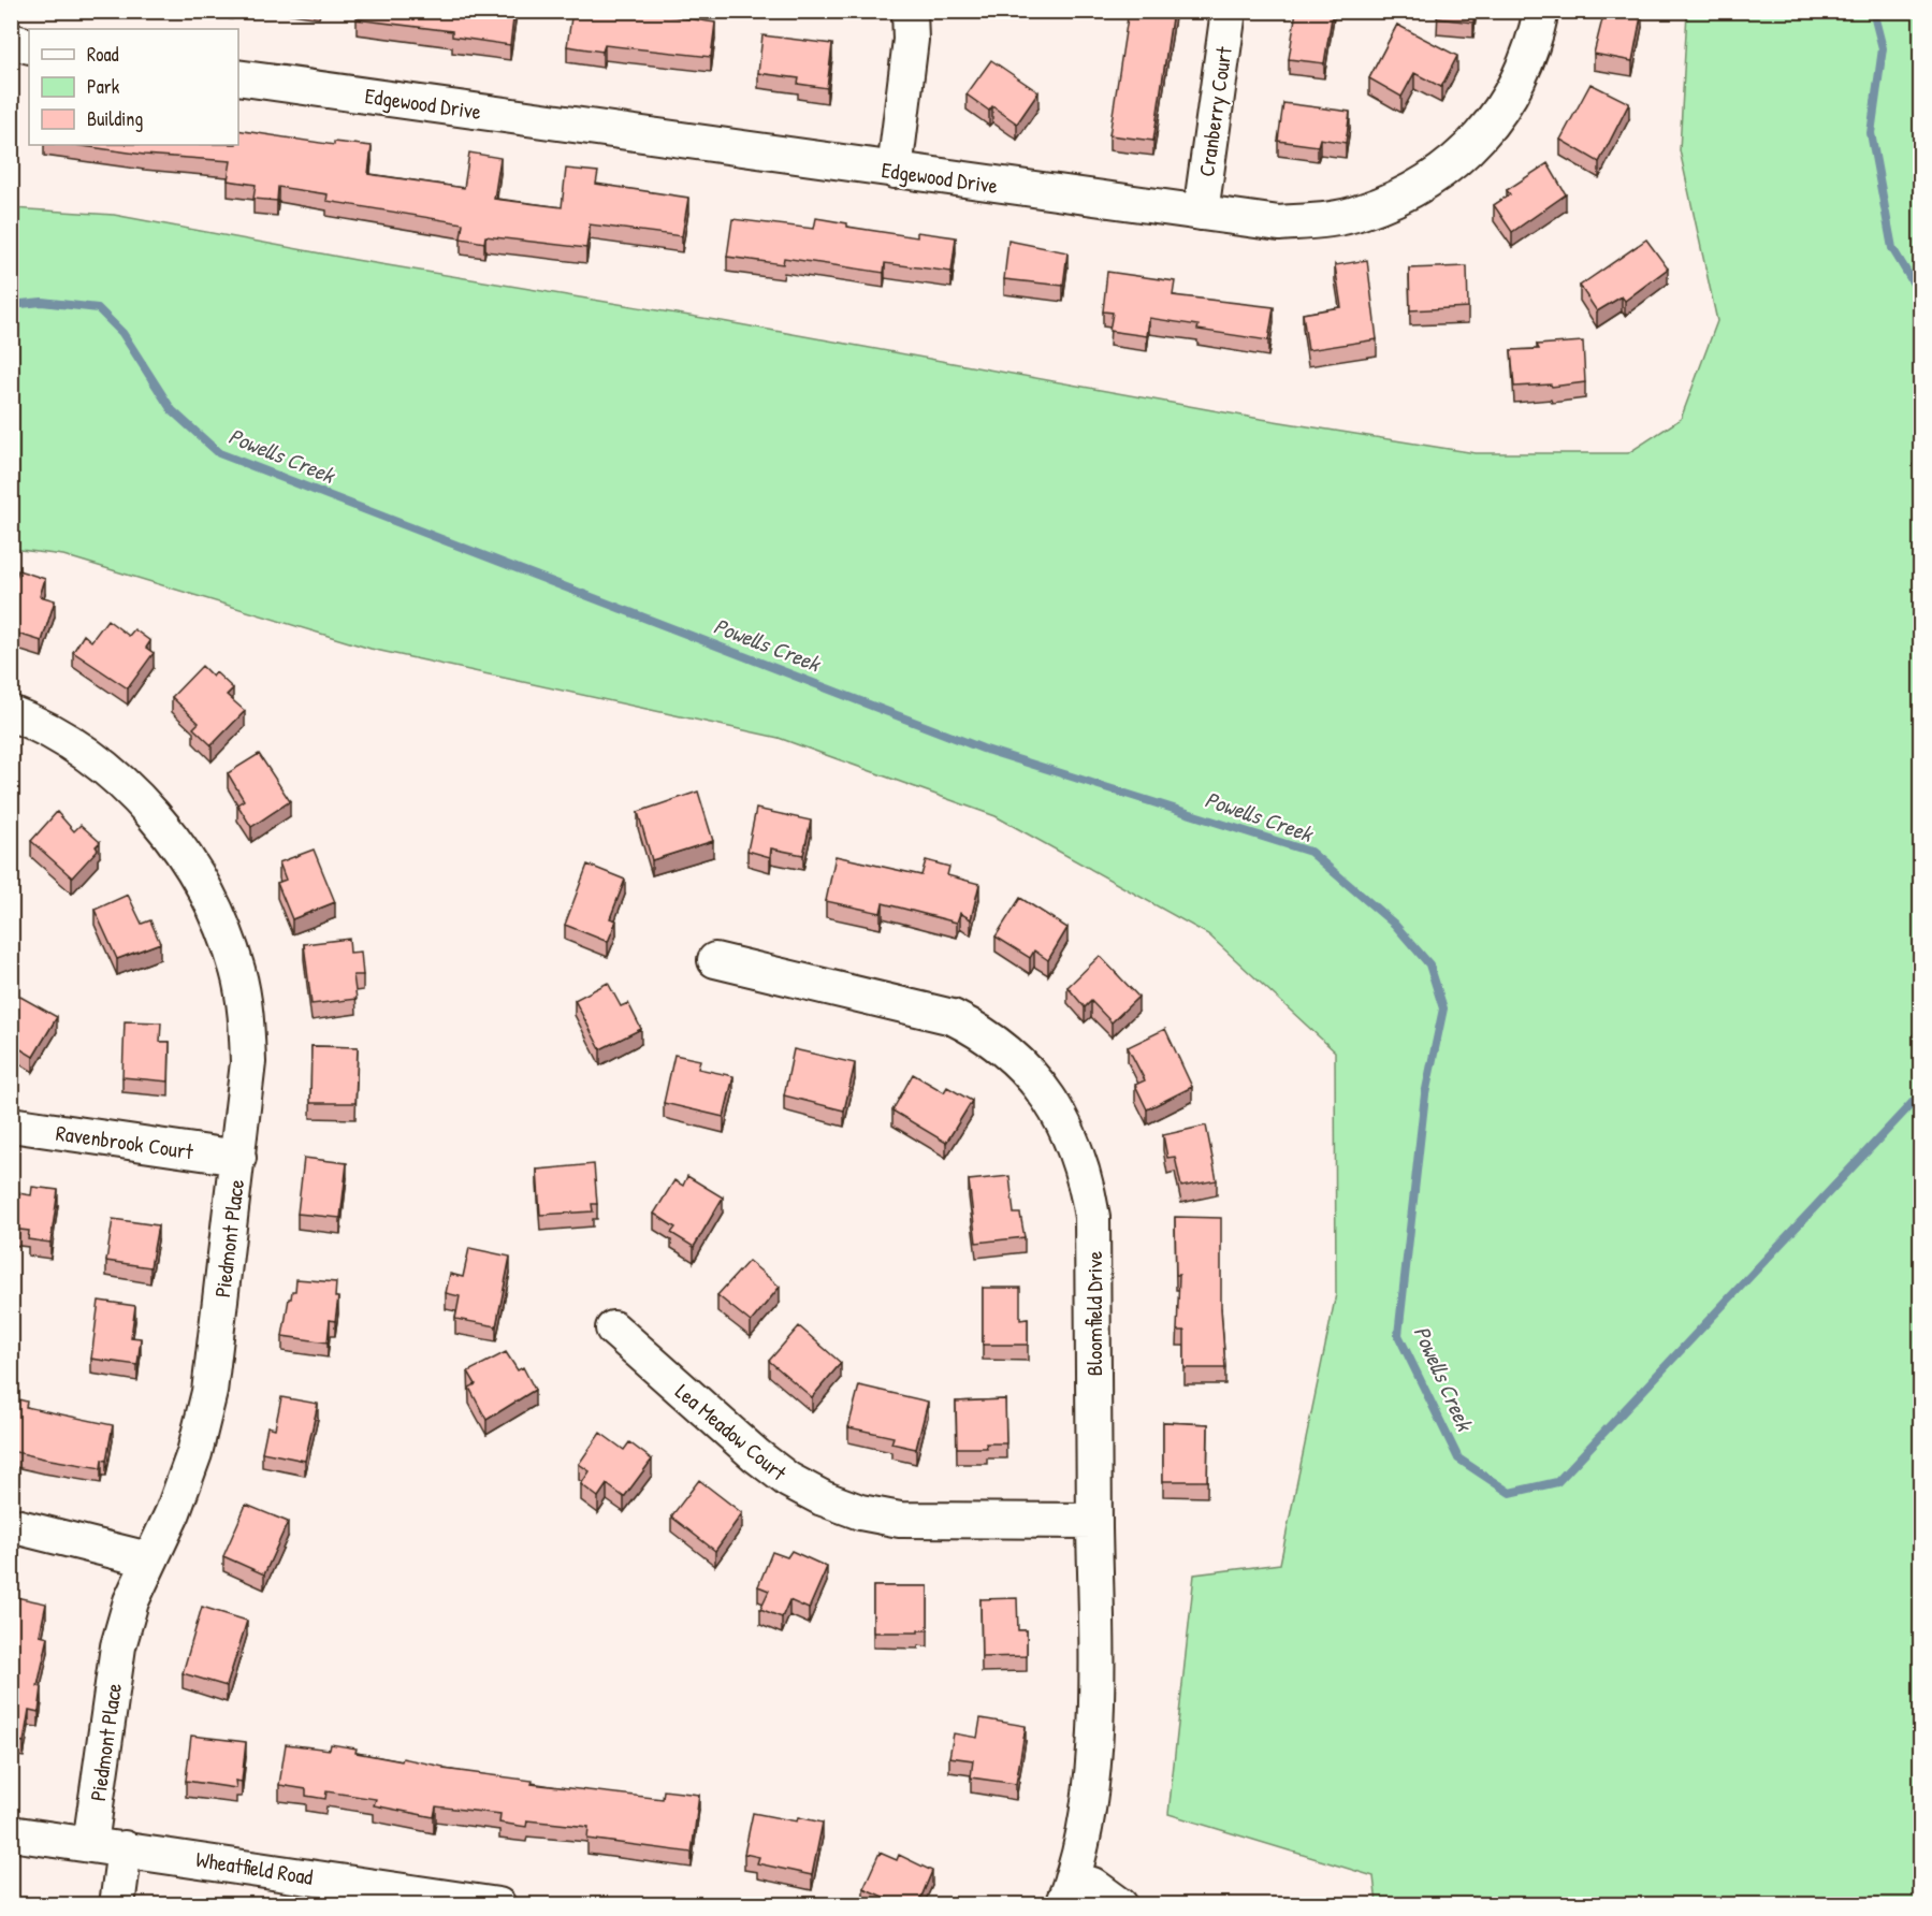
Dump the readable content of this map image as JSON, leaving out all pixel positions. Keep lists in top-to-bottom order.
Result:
{
  "streets": {
    "street": [
      "Edgewood Drive",
      "Cranberry Court",
      "Ravenbrook Court",
      "Piedmont Place",
      "Bloomfield Drive",
      "Lea Meadow Court",
      "Wheatfield Road"
    ]
  },
  "crossings": [
    ["Edgewood Drive", "Cranberry Court"],
    ["Ravenbrook Court", "Piedmont Place"],
    ["Piedmont Place", "Wheatfield Road"],
    ["Bloomfield Drive", "Lea Meadow Court"]
  ],
  "water": ["Powells Creek"],
  "legend": ["Road", "Park", "Building"]
}
